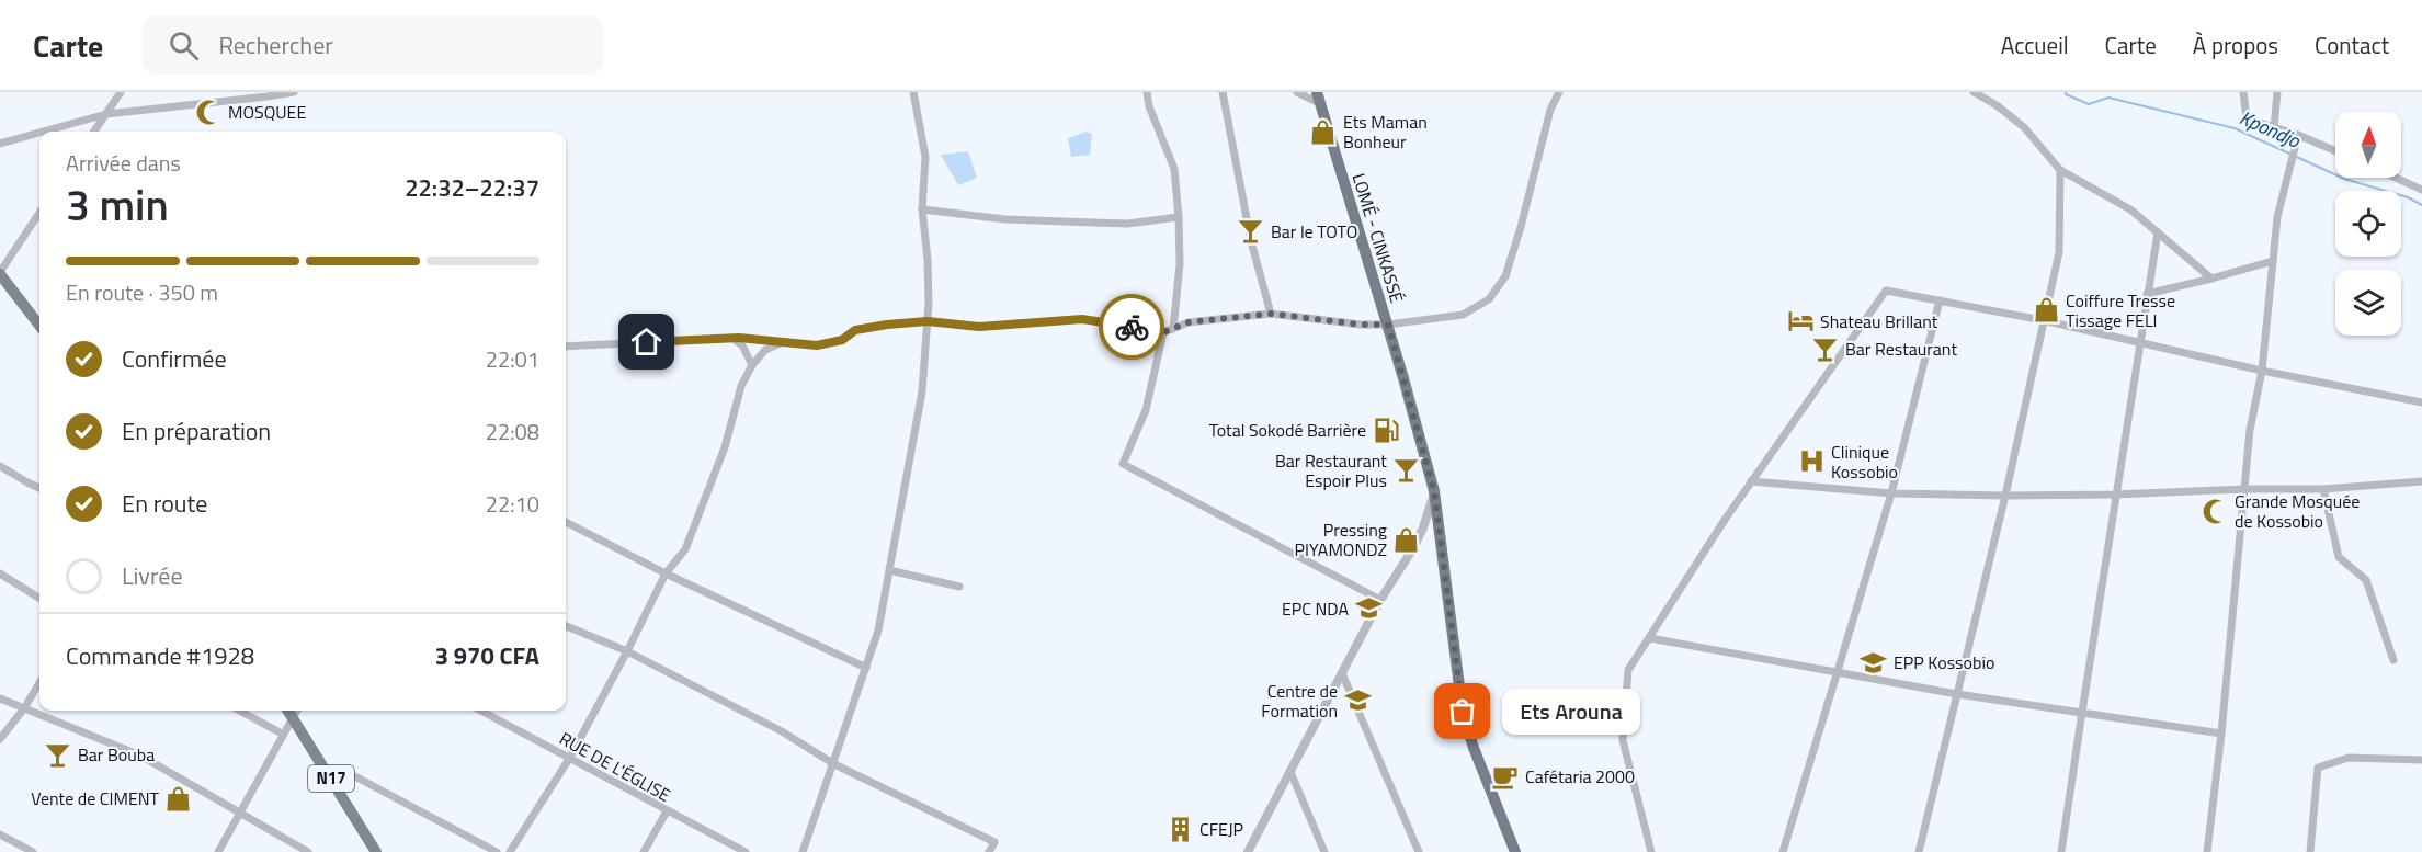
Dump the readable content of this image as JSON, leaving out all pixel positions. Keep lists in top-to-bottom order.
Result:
{
  "streets": {
    "highway": ["LOMÉ - CINKASSÉ"],
    "main road": ["N17"],
    "street": ["RUE DE L'ÉGLISE"]
  },
  "water": ["Kpondjo"],
  "places": {
    "mosque": ["MOSQUEE", "Grande Mosquée de Kossobio"],
    "shop": [
      "Ets Maman Bonheur",
      "Coiffure Tresse Tissage FELI",
      "Pressing PIYAMONDZ",
      "Vente de CIMENT"
    ],
    "bar": [
      "Bar le TOTO",
      "Bar Restaurant",
      "Bar Restaurant Espoir Plus",
      "Bar Bouba"
    ],
    "hotel": ["Shateau Brillant"],
    "fuel station": ["Total Sokodé Barrière"],
    "hospital": ["Clinique Kossobio"],
    "school or university": ["EPC NDA", "EPP Kossobio", "Centre de Formation"],
    "other": ["Ets Arouna"],
    "cafe": ["Cafétaria 2000"],
    "building": ["CFEJP"]
  },
  "north": "top",
  "page": {
    "header": "Carte",
    "search": "Rechercher",
    "nav": [
      "Accueil",
      "Carte",
      "À propos",
      "Contact"
    ],
    "heading": ["3 min", "Arrivée dans", "22:32–22:37"],
    "panel": ["Commande #1928", "3 970 CFA"],
    "bar": "En route · 350 m",
    "list": [
      ["Confirmée", "22:01"],
      ["En préparation", "22:08"],
      ["En route", "22:10"],
      "Livrée"
    ],
    "bubble": "Ets Arouna"
  }
}
